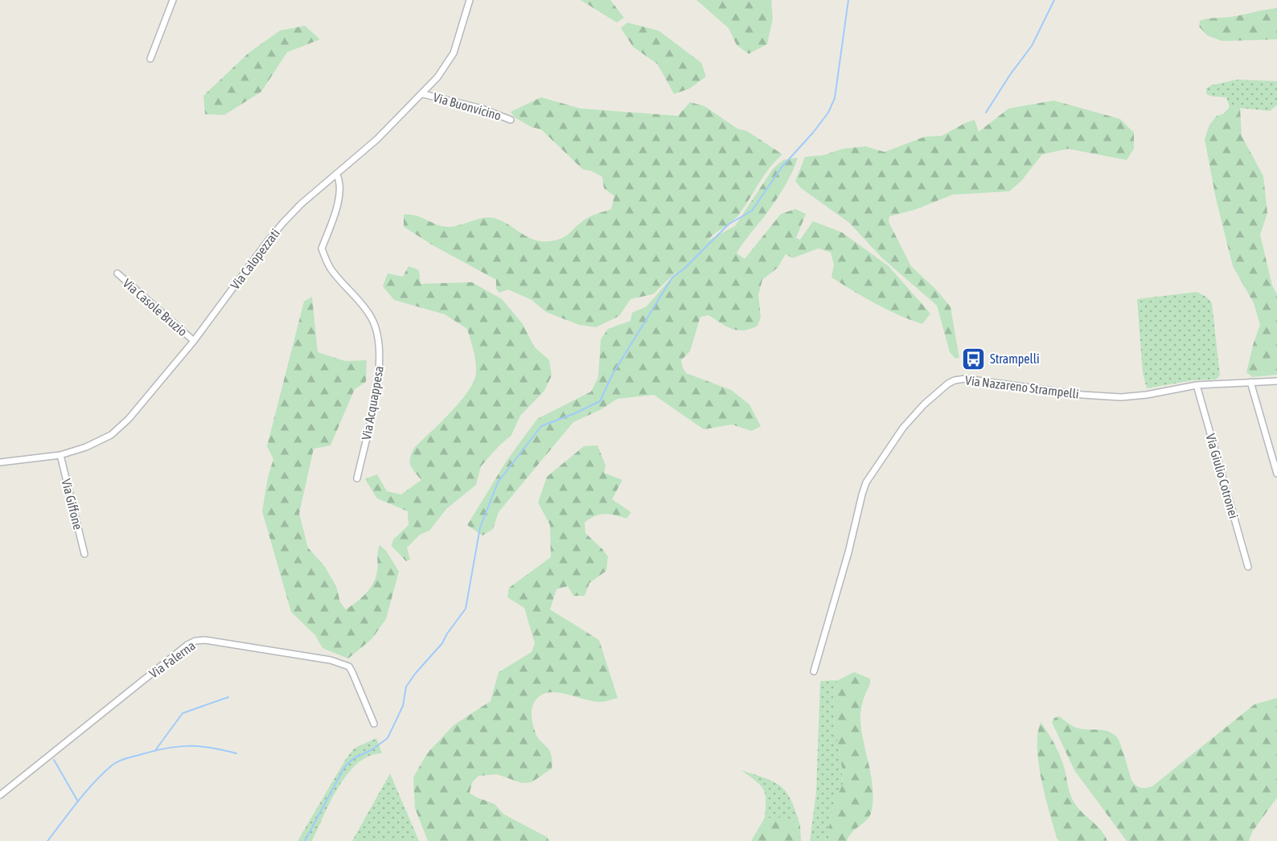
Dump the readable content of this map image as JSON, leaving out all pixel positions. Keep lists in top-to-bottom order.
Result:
{
  "streets": {
    "street": [
      "Via Buonvicino",
      "Via Calopezzati",
      "Via Casole Bruzio",
      "Via Nazareno Strampelli",
      "Via Acquappesa",
      "Via Giulio Cotronei",
      "Via Giffone",
      "Via Falerna"
    ]
  },
  "crossings": [
    ["Via Buonvicino", "Via Calopezzati"],
    ["Via Calopezzati", "Via Casole Bruzio"],
    ["Via Calopezzati", "Via Acquappesa"],
    ["Via Calopezzati", "Via Giffone"],
    ["Via Nazareno Strampelli", "Via Giulio Cotronei"]
  ],
  "places": {
    "bus stop": ["Strampelli"]
  }
}
